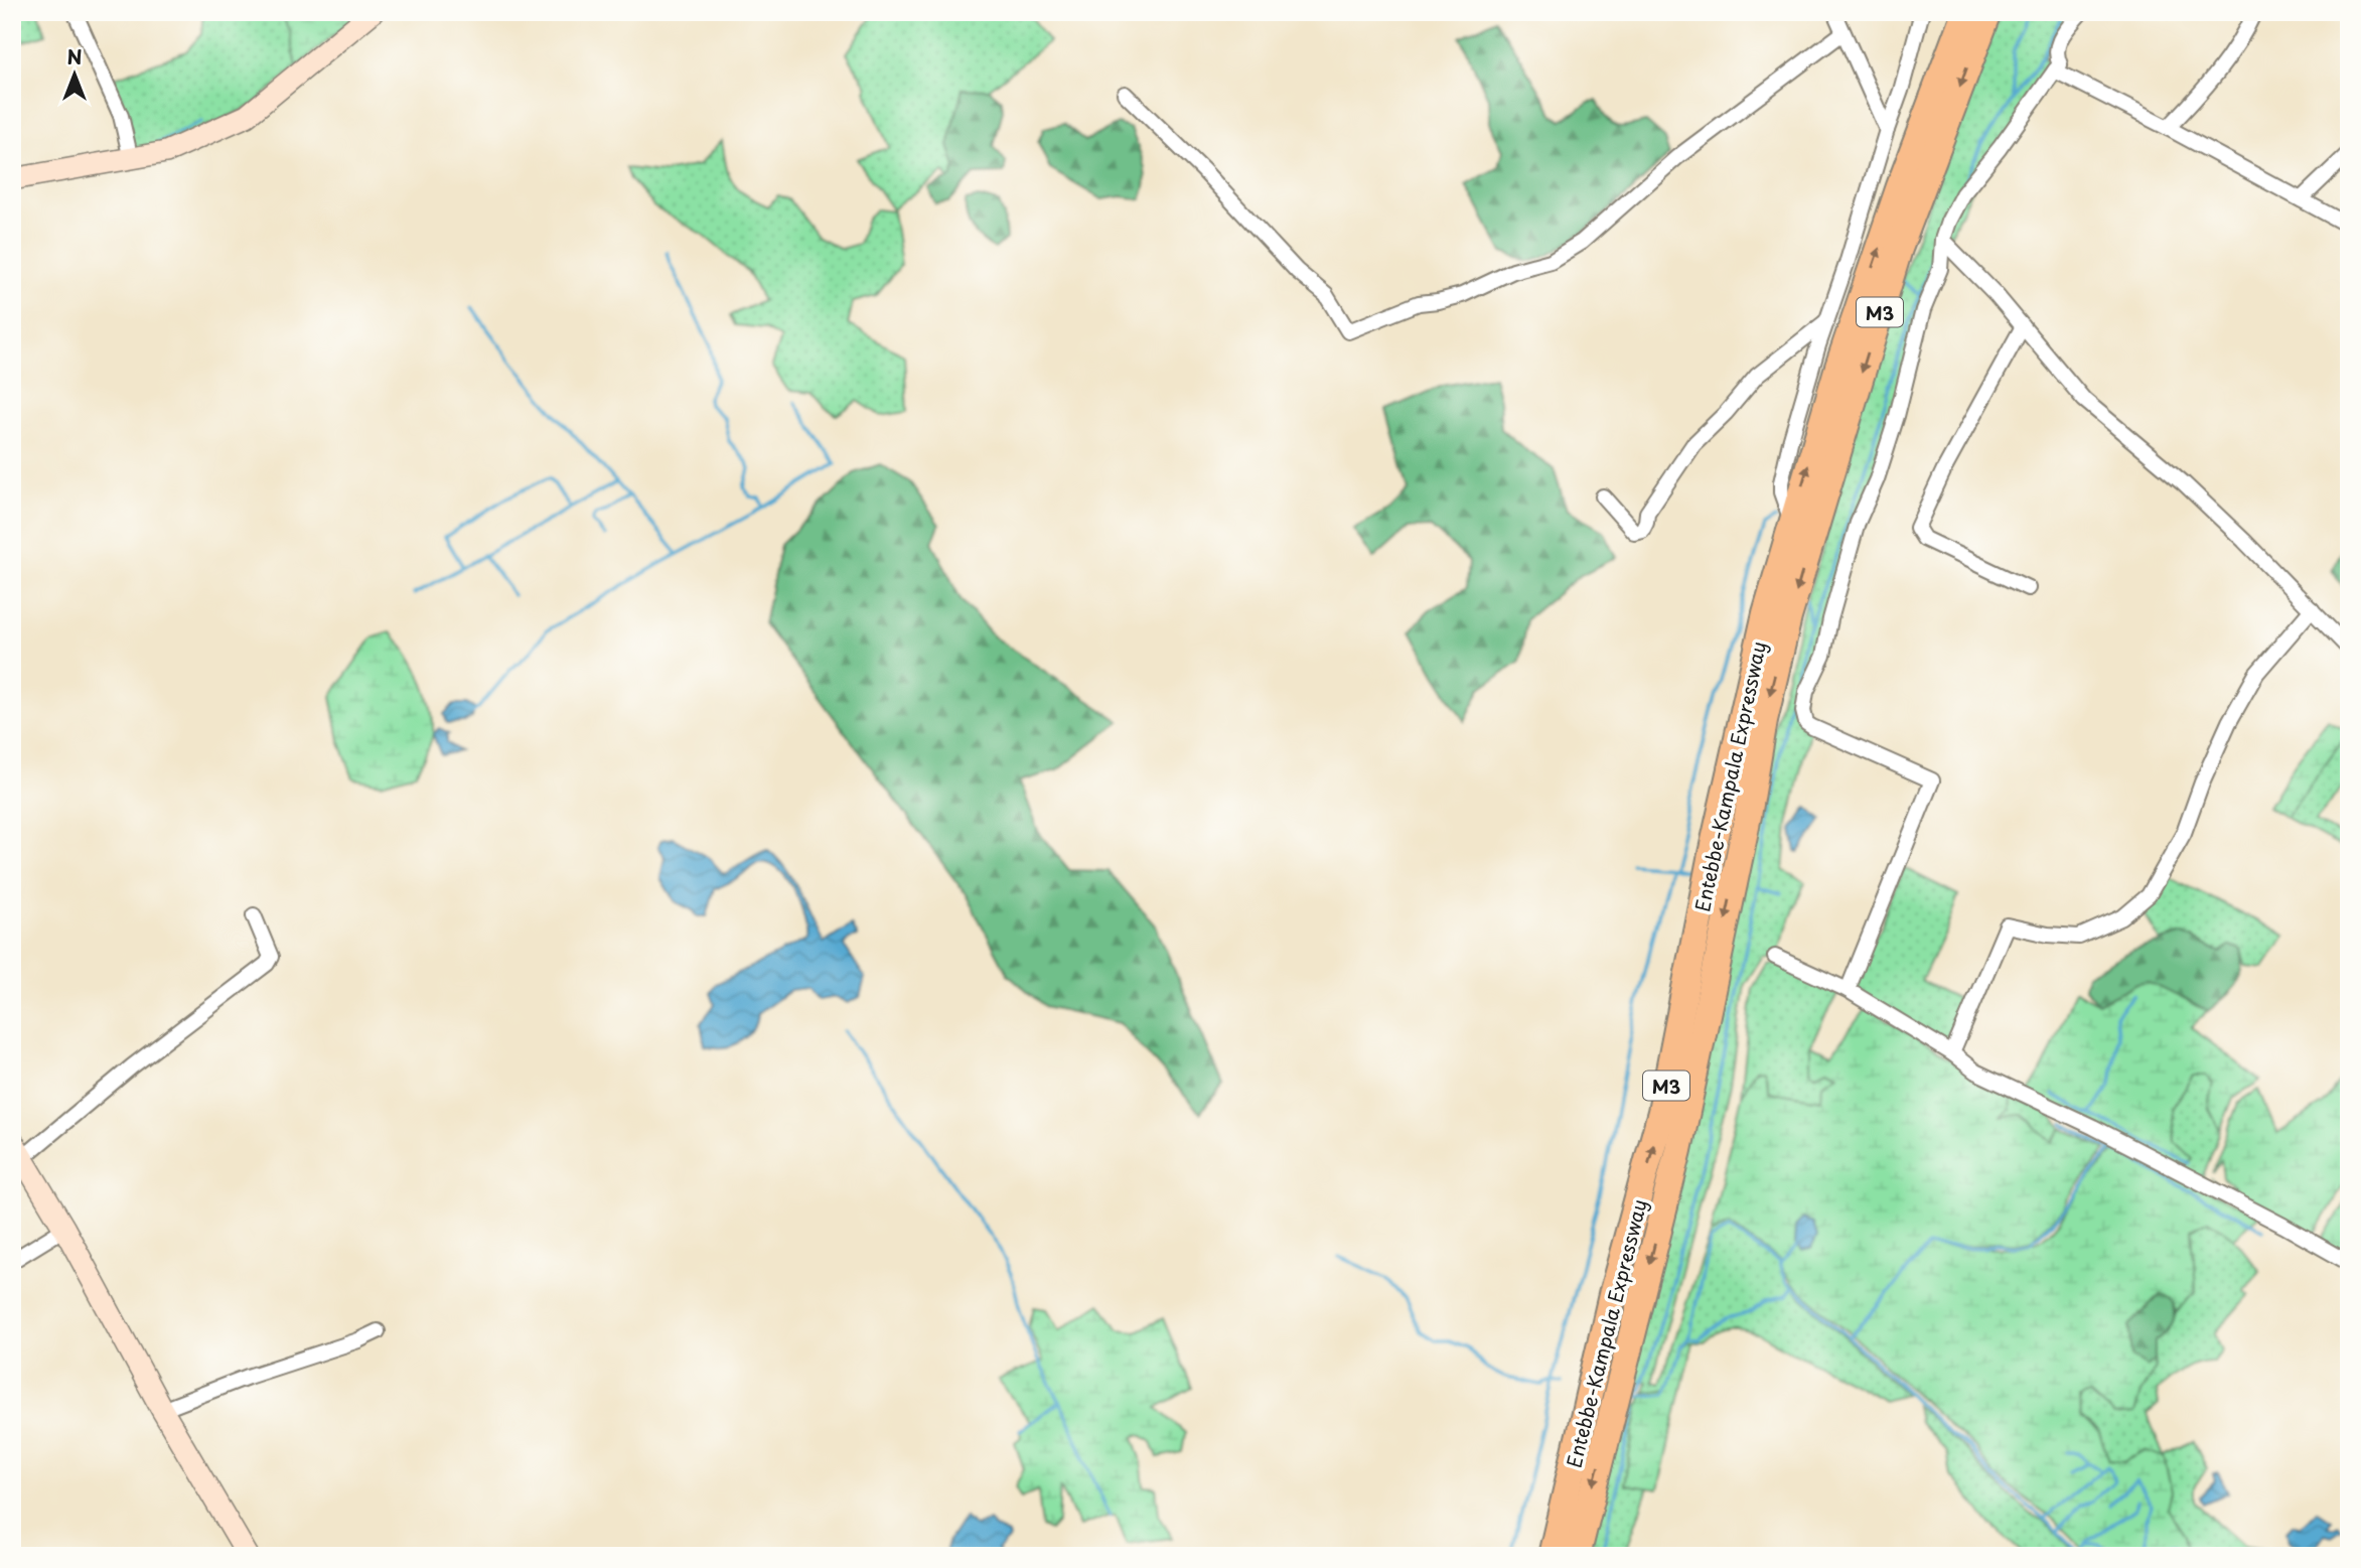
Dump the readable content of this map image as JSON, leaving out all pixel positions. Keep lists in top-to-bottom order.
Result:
{
  "streets": {
    "highway": ["M3", "Entebbe-Kampala Expressway"]
  },
  "north": "top"
}
